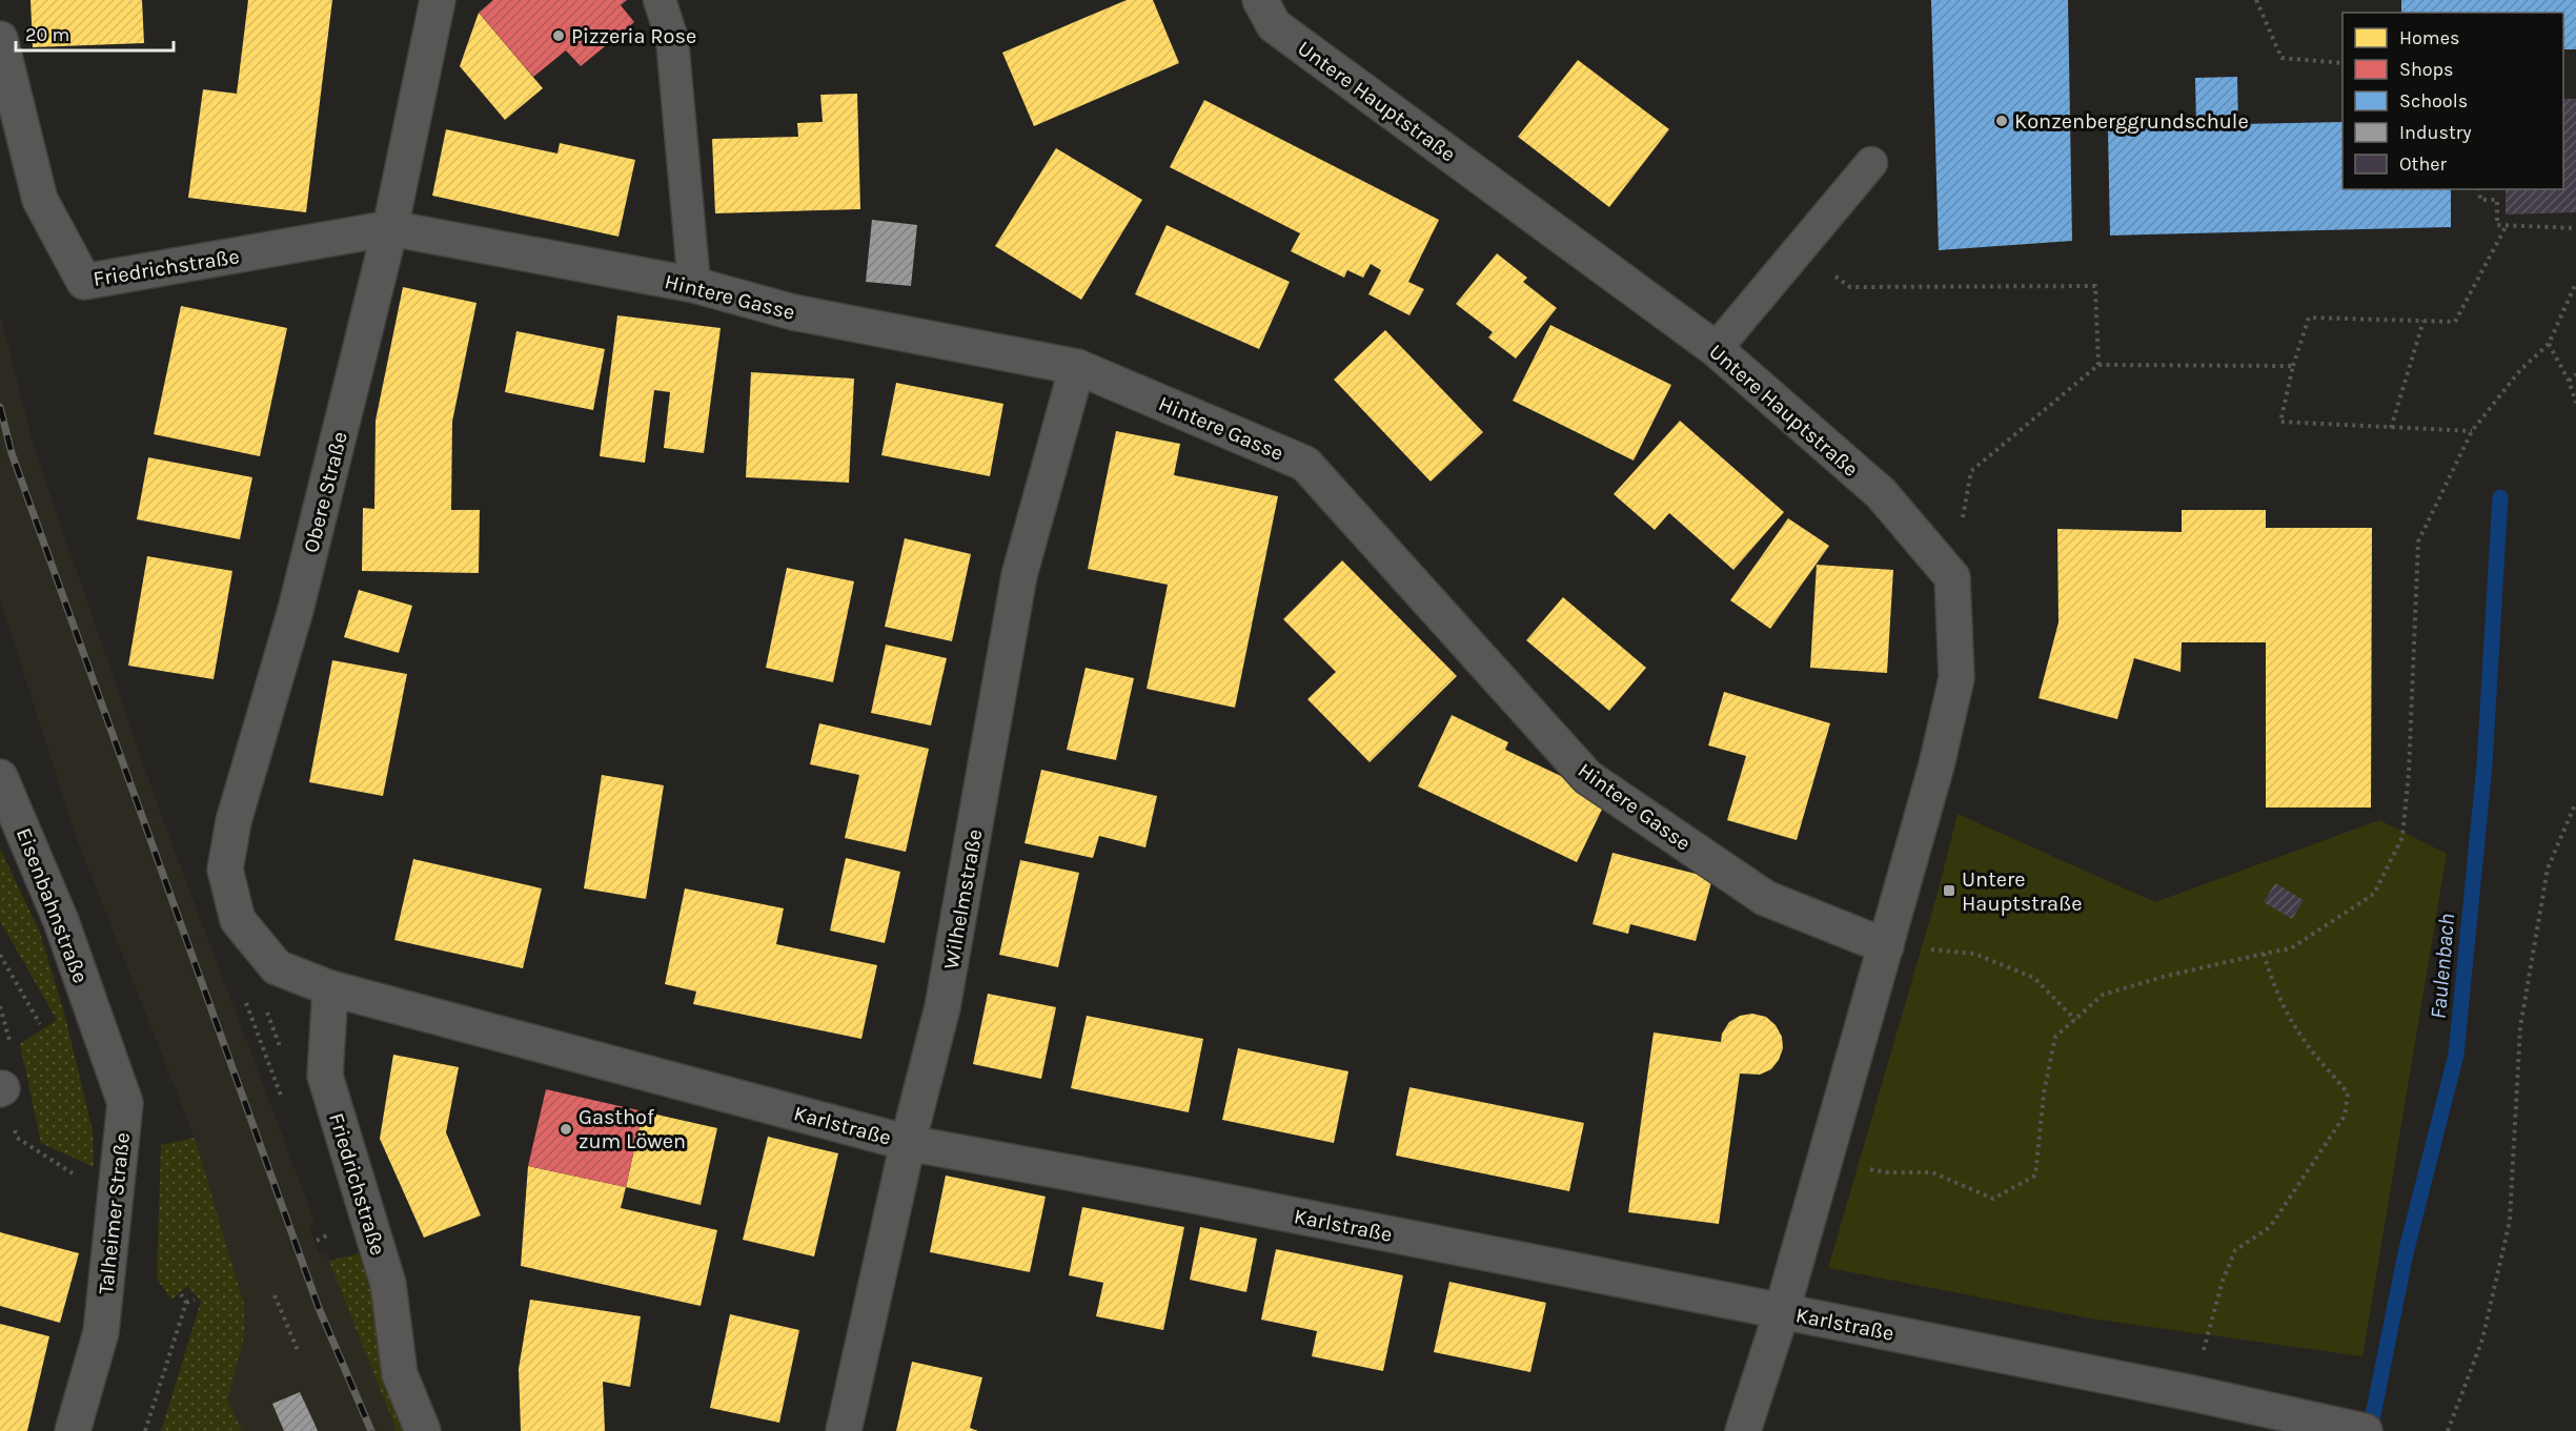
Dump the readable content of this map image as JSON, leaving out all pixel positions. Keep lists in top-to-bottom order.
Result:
{
  "streets": {
    "street": [
      "Untere Hauptstraße",
      "Friedrichstraße",
      "Hintere Gasse",
      "Obere Straße",
      "Wilhelmstraße",
      "Eisenbahnstraße",
      "Karlstraße",
      "Talheimer Straße"
    ]
  },
  "crossings": [
    ["Friedrichstraße", "Hintere Gasse"],
    ["Friedrichstraße", "Obere Straße"],
    ["Friedrichstraße", "Karlstraße"],
    ["Hintere Gasse", "Obere Straße"],
    ["Hintere Gasse", "Wilhelmstraße"],
    ["Obere Straße", "Karlstraße"],
    ["Wilhelmstraße", "Karlstraße"],
    ["Eisenbahnstraße", "Talheimer Straße"]
  ],
  "water": ["Faulenbach"],
  "places": {
    "other": ["Pizzeria Rose", "Konzenberggrundschule", "Gasthof zum Löwen"],
    "transit": ["Untere Hauptstraße"]
  },
  "legend": [
    "Homes",
    "Shops",
    "Schools",
    "Industry",
    "Other"
  ],
  "scale_bar": "20 m"
}
